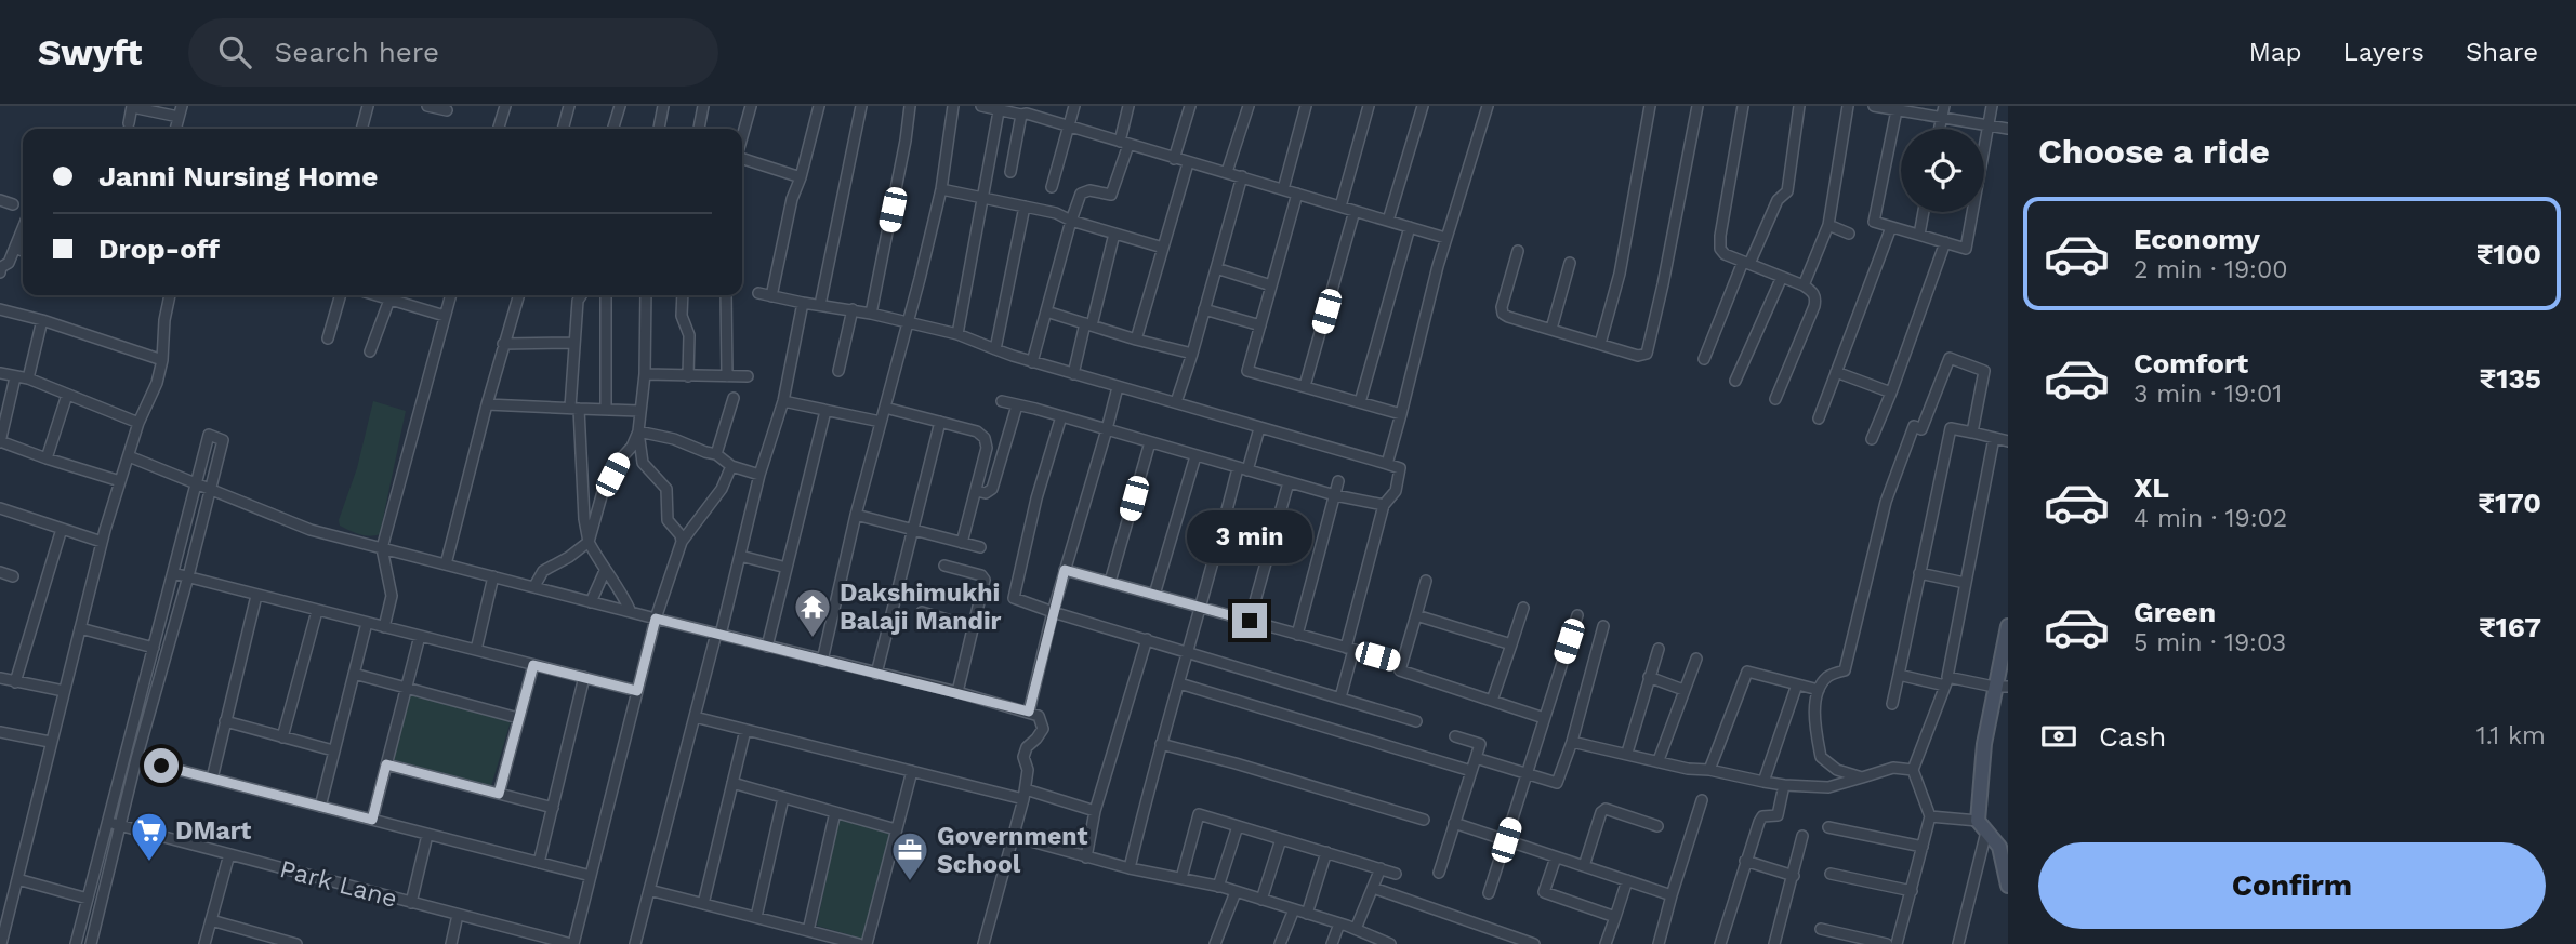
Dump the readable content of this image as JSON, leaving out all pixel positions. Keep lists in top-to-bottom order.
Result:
{
  "streets": {
    "street": ["Park Lane"]
  },
  "places": {
    "temple": ["Dakshimukhi Balaji Mandir"],
    "supermarket": ["DMart"],
    "office": ["Government School"]
  },
  "page": {
    "header": "Swyft",
    "search": "Search here",
    "nav": ["Map", "Layers", "Share"],
    "heading": "Choose a ride",
    "banner": ["Janni Nursing Home", "Drop-off"],
    "list": [
      {
        "name": "Economy",
        "note": "2 min · 19:00",
        "value": "₹100"
      },
      {
        "name": "Comfort",
        "note": "3 min · 19:01",
        "value": "₹135"
      },
      {
        "name": "XL",
        "note": "4 min · 19:02",
        "value": "₹170"
      },
      {
        "name": "Green",
        "note": "5 min · 19:03",
        "value": "₹167"
      }
    ],
    "bubble": "3 min",
    "pay": ["Cash", "1.1 km"],
    "buttons": "Confirm"
  }
}
